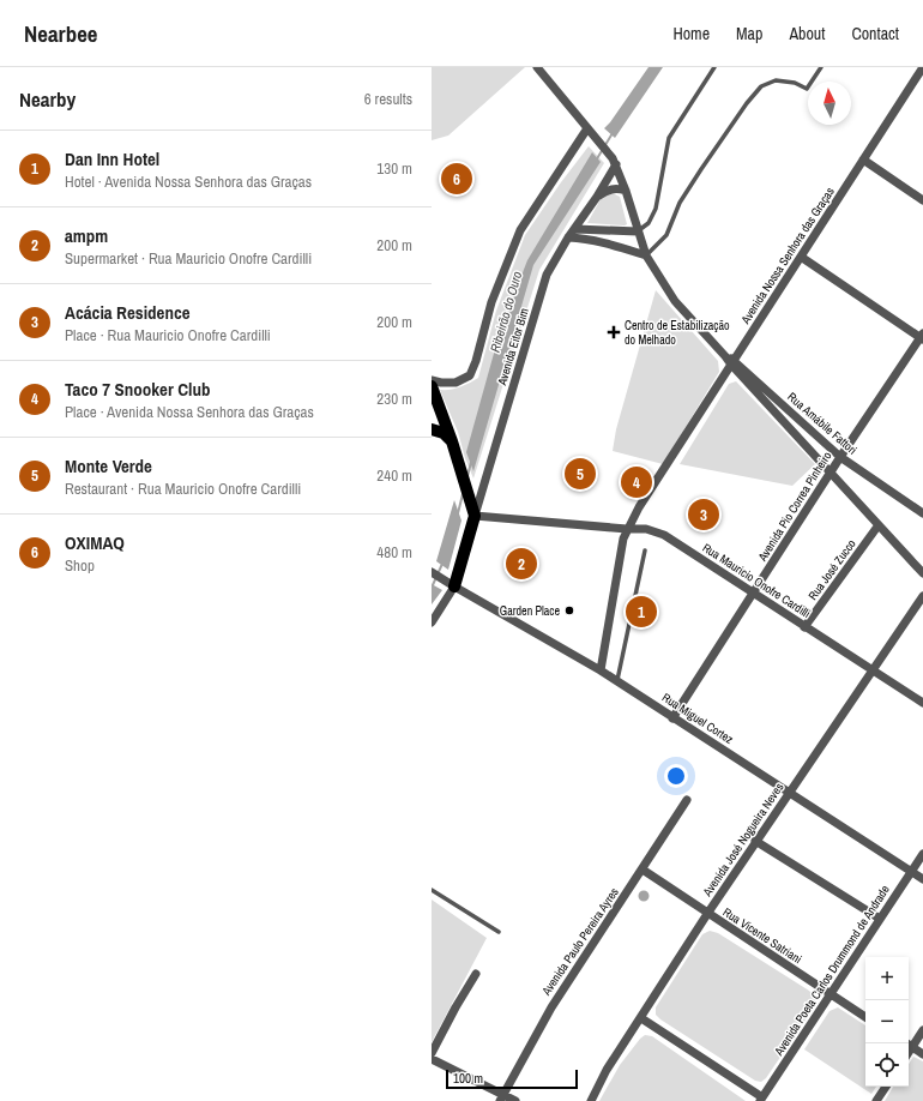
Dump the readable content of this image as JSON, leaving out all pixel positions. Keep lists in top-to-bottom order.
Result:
{
  "streets": {
    "street": [
      "Avenida Nossa Senhora das Graças",
      "Avenida Eitor Bim",
      "Rua Amábile Fattori",
      "Avenida Pio Correa Pinheiro",
      "Rua José Zucco",
      "Rua Mauricio Onofre Cardilli",
      "Rua Miguel Cortez",
      "Avenida José Nogueira Neves",
      "Rua Vicente Satriani",
      "Avenida Paulo Pereira Ayres",
      "Avenida Poeta Carlos Drummond de Andrade"
    ]
  },
  "crossings": [
    ["Avenida Nossa Senhora das Graças", "Rua Amábile Fattori"],
    ["Avenida Nossa Senhora das Graças", "Rua Mauricio Onofre Cardilli"],
    ["Avenida Nossa Senhora das Graças", "Rua Miguel Cortez"],
    ["Avenida Eitor Bim", "Rua Mauricio Onofre Cardilli"],
    ["Rua Amábile Fattori", "Avenida Pio Correa Pinheiro"],
    ["Avenida Pio Correa Pinheiro", "Rua Mauricio Onofre Cardilli"],
    ["Avenida Pio Correa Pinheiro", "Rua Miguel Cortez"],
    ["Rua José Zucco", "Rua Mauricio Onofre Cardilli"],
    ["Rua Mauricio Onofre Cardilli", "Avenida José Nogueira Neves"],
    ["Rua Miguel Cortez", "Avenida José Nogueira Neves"],
    ["Rua Miguel Cortez", "Avenida Poeta Carlos Drummond de Andrade"],
    ["Avenida José Nogueira Neves", "Rua Vicente Satriani"],
    ["Rua Vicente Satriani", "Avenida Paulo Pereira Ayres"],
    ["Rua Vicente Satriani", "Avenida Poeta Carlos Drummond de Andrade"]
  ],
  "water": ["Ribeirão do Ouro"],
  "places": {
    "health": ["Centro de Estabilização do Melhado"],
    "other": ["Garden Place"]
  },
  "scale_bar": "100 m",
  "north": "top",
  "page": {
    "header": "Nearbee",
    "nav": [
      "Home",
      "Map",
      "About",
      "Contact"
    ],
    "heading": ["Nearby", "6 results"],
    "list": [
      {
        "mark": "1",
        "name": "Dan Inn Hotel",
        "note": "Hotel · Avenida Nossa Senhora das Graças",
        "value": "130 m"
      },
      {
        "mark": "2",
        "name": "ampm",
        "note": "Supermarket · Rua Mauricio Onofre Cardilli",
        "value": "200 m"
      },
      {
        "mark": "3",
        "name": "Acácia Residence",
        "note": "Place · Rua Mauricio Onofre Cardilli",
        "value": "200 m"
      },
      {
        "mark": "4",
        "name": "Taco 7 Snooker Club",
        "note": "Place · Avenida Nossa Senhora das Graças",
        "value": "230 m"
      },
      {
        "mark": "5",
        "name": "Monte Verde",
        "note": "Restaurant · Rua Mauricio Onofre Cardilli",
        "value": "240 m"
      },
      {
        "mark": "6",
        "name": "OXIMAQ",
        "note": "Shop",
        "value": "480 m"
      }
    ],
    "pins": [
      "6",
      "5",
      "4",
      "3",
      "2",
      "1"
    ],
    "map_buttons": ["+", "−"],
    "scale": "100 m"
  }
}
